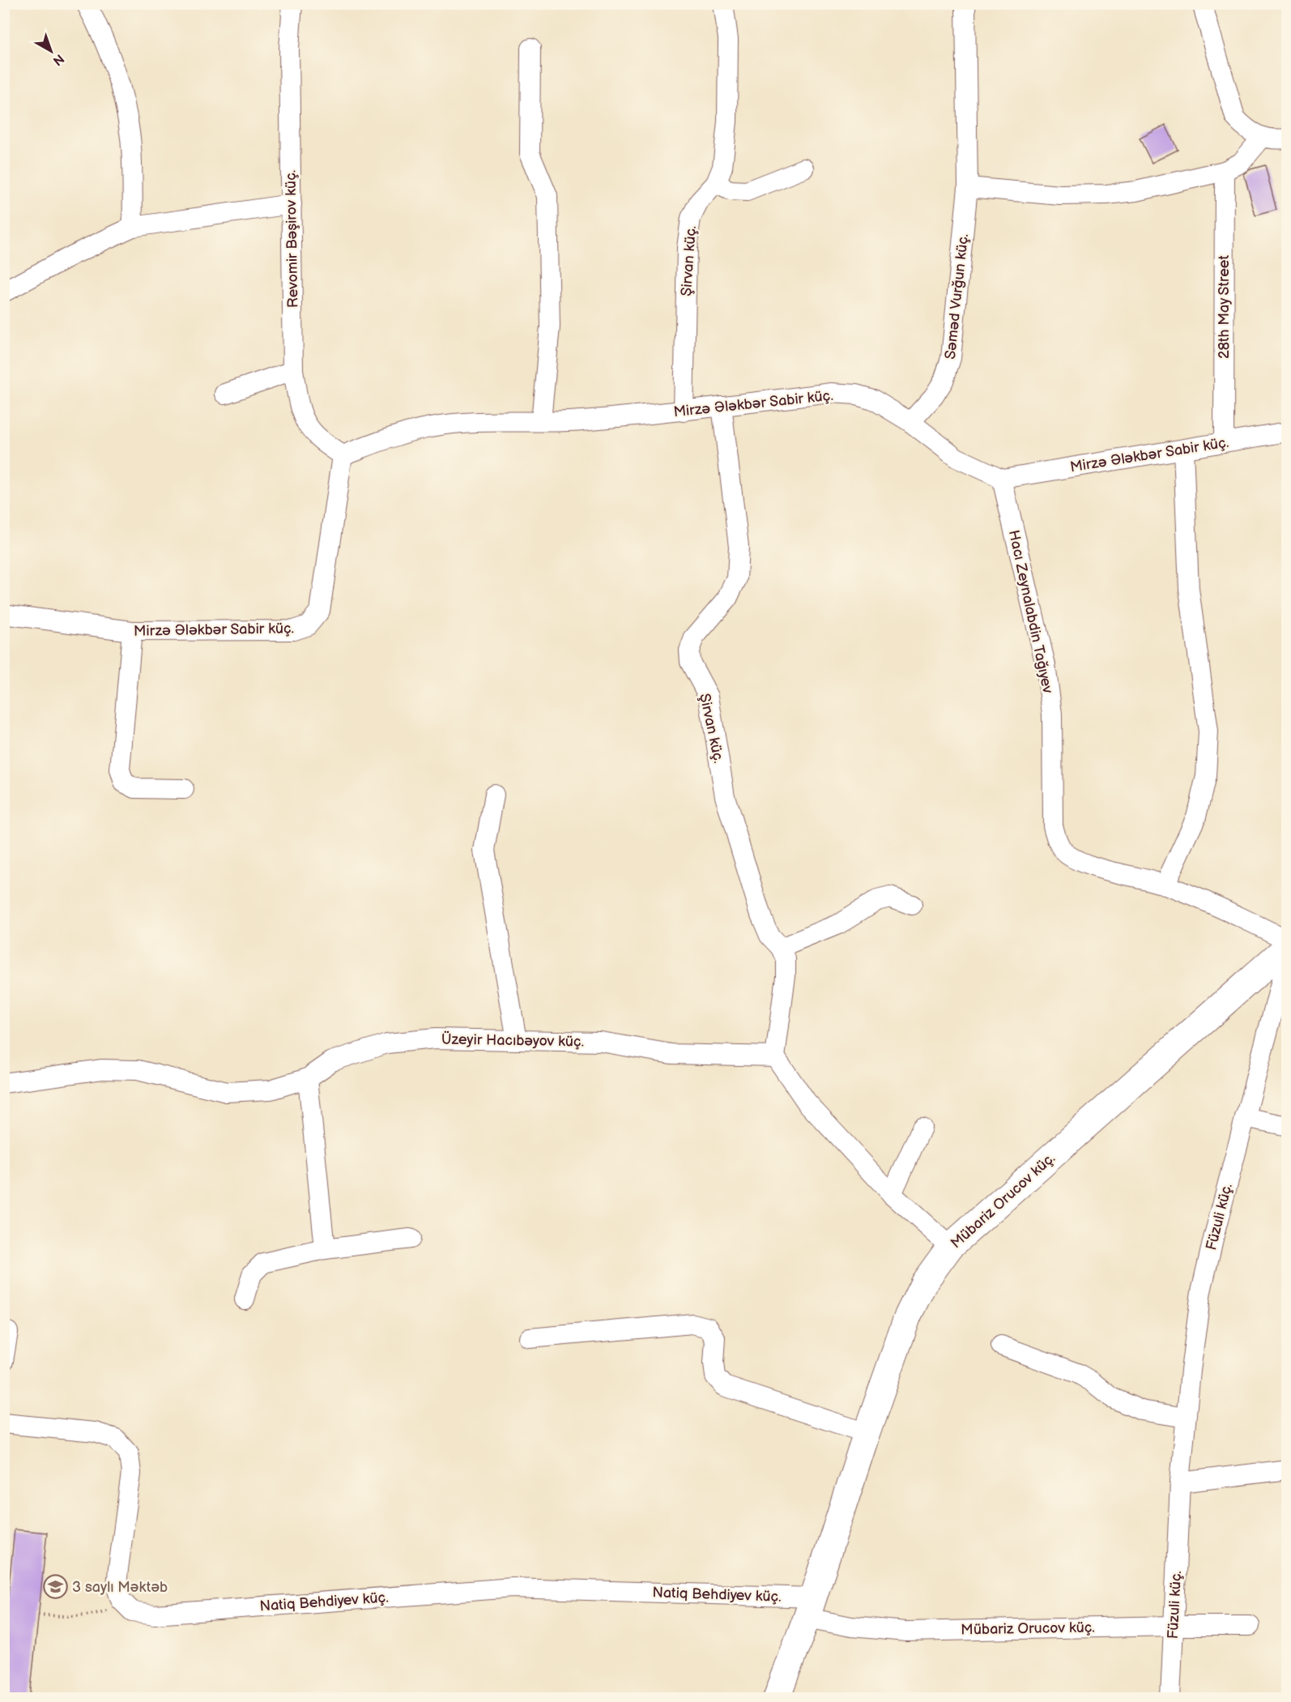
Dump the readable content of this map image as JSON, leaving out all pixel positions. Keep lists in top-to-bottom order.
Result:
{
  "streets": {
    "street": [
      "Revomir Bəşirov küç.",
      "Şirvan küç.",
      "Səməd Vurğun küç.",
      "28th May Street",
      "Mirzə Ələkbər Sabir küç.",
      "Hacı Zeynalabdin Tağıyev",
      "Üzeyir Hacıbəyov küç.",
      "Mübariz Orucov küç.",
      "Füzuli küç.",
      "Natiq Behdiyev küç."
    ]
  },
  "crossings": [
    ["Revomir Bəşirov küç.", "Mirzə Ələkbər Sabir küç."],
    ["Şirvan küç.", "Mirzə Ələkbər Sabir küç."],
    ["Şirvan küç.", "Üzeyir Hacıbəyov küç."],
    ["Səməd Vurğun küç.", "Mirzə Ələkbər Sabir küç."],
    ["28th May Street", "Mirzə Ələkbər Sabir küç."],
    ["Mirzə Ələkbər Sabir küç.", "Hacı Zeynalabdin Tağıyev"],
    ["Mübariz Orucov küç.", "Füzuli küç."],
    ["Mübariz Orucov küç.", "Natiq Behdiyev küç."]
  ],
  "places": {
    "school or university": ["3 saylı Məktəb"]
  },
  "north": "bottom right"
}
